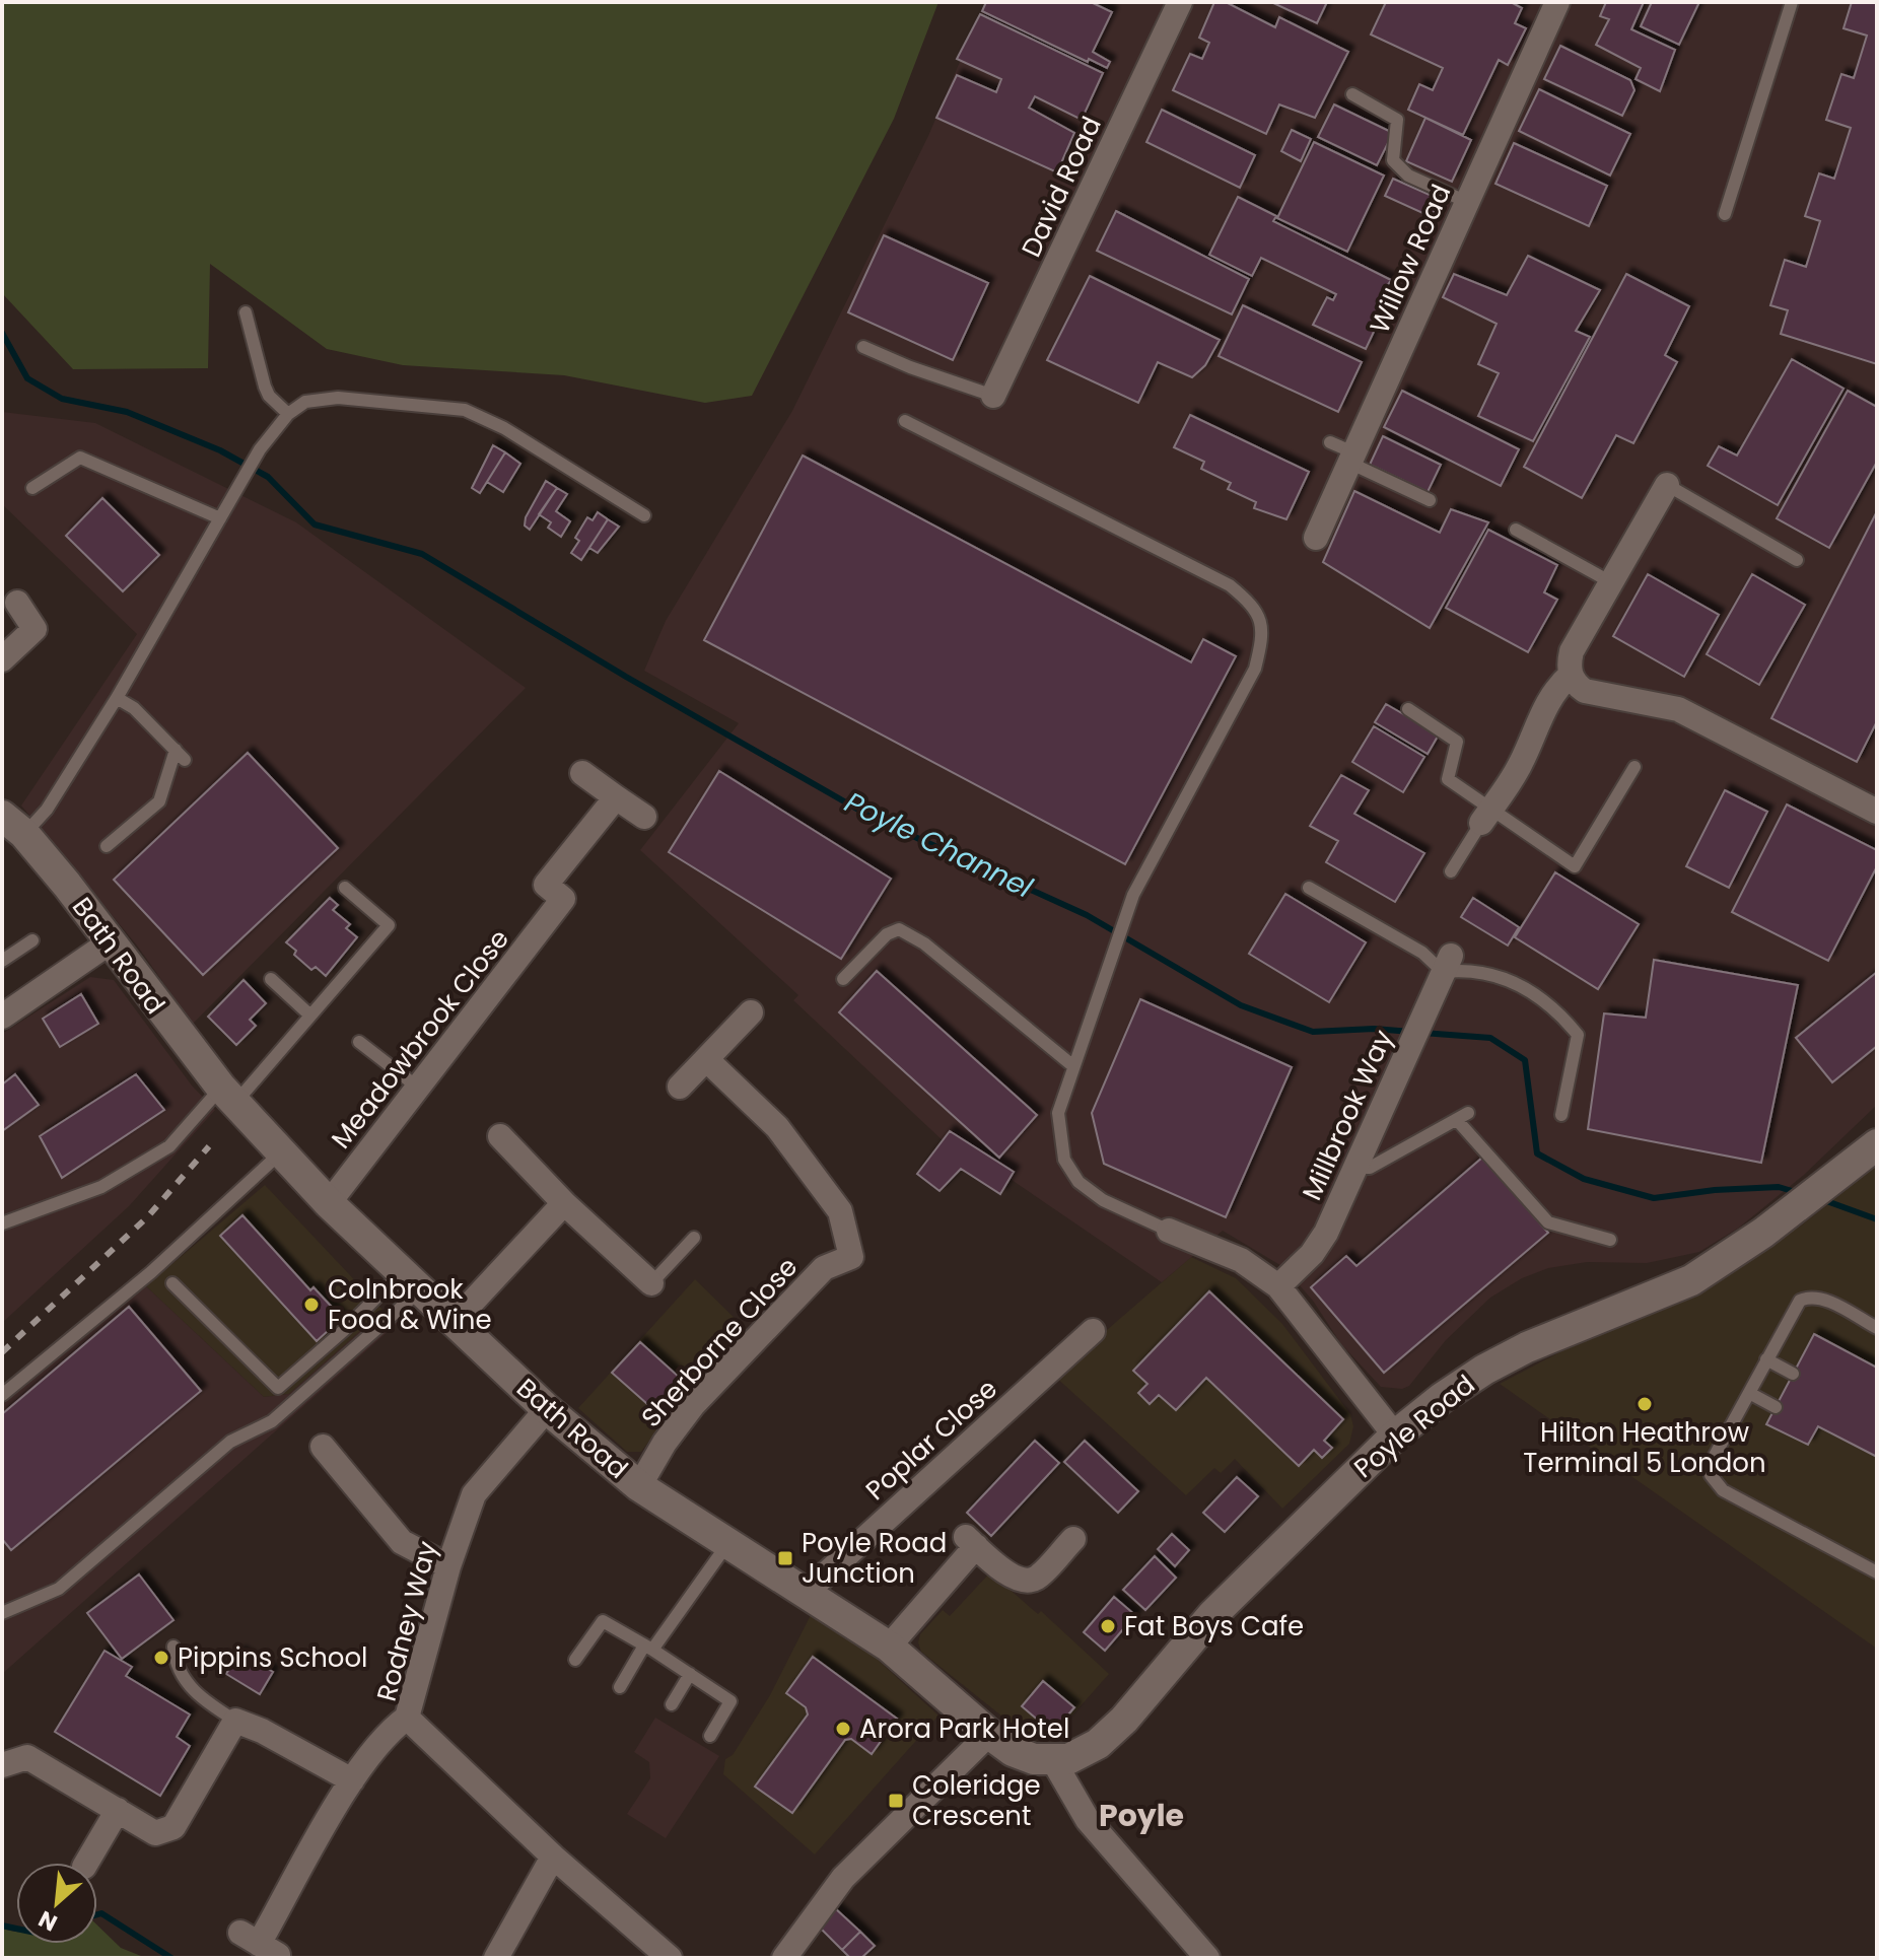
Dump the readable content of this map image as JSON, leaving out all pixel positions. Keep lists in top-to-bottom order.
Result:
{
  "streets": {
    "street": [
      "David Road",
      "Willow Road",
      "Bath Road",
      "Meadowbrook Close",
      "Millbrook Way",
      "Sherborne Close",
      "Poyle Road",
      "Poplar Close",
      "Rodney Way"
    ]
  },
  "crossings": [
    ["Bath Road", "Meadowbrook Close"],
    ["Bath Road", "Sherborne Close"],
    ["Bath Road", "Poyle Road"],
    ["Bath Road", "Poplar Close"],
    ["Bath Road", "Rodney Way"]
  ],
  "districts": ["Poyle"],
  "water": ["Poyle Channel"],
  "places": {
    "other": [
      "Colnbrook Food & Wine",
      "Hilton Heathrow Terminal 5 London",
      "Fat Boys Cafe",
      "Pippins School",
      "Arora Park Hotel"
    ],
    "transit": ["Poyle Road Junction", "Coleridge Crescent"]
  },
  "north": "bottom left"
}
